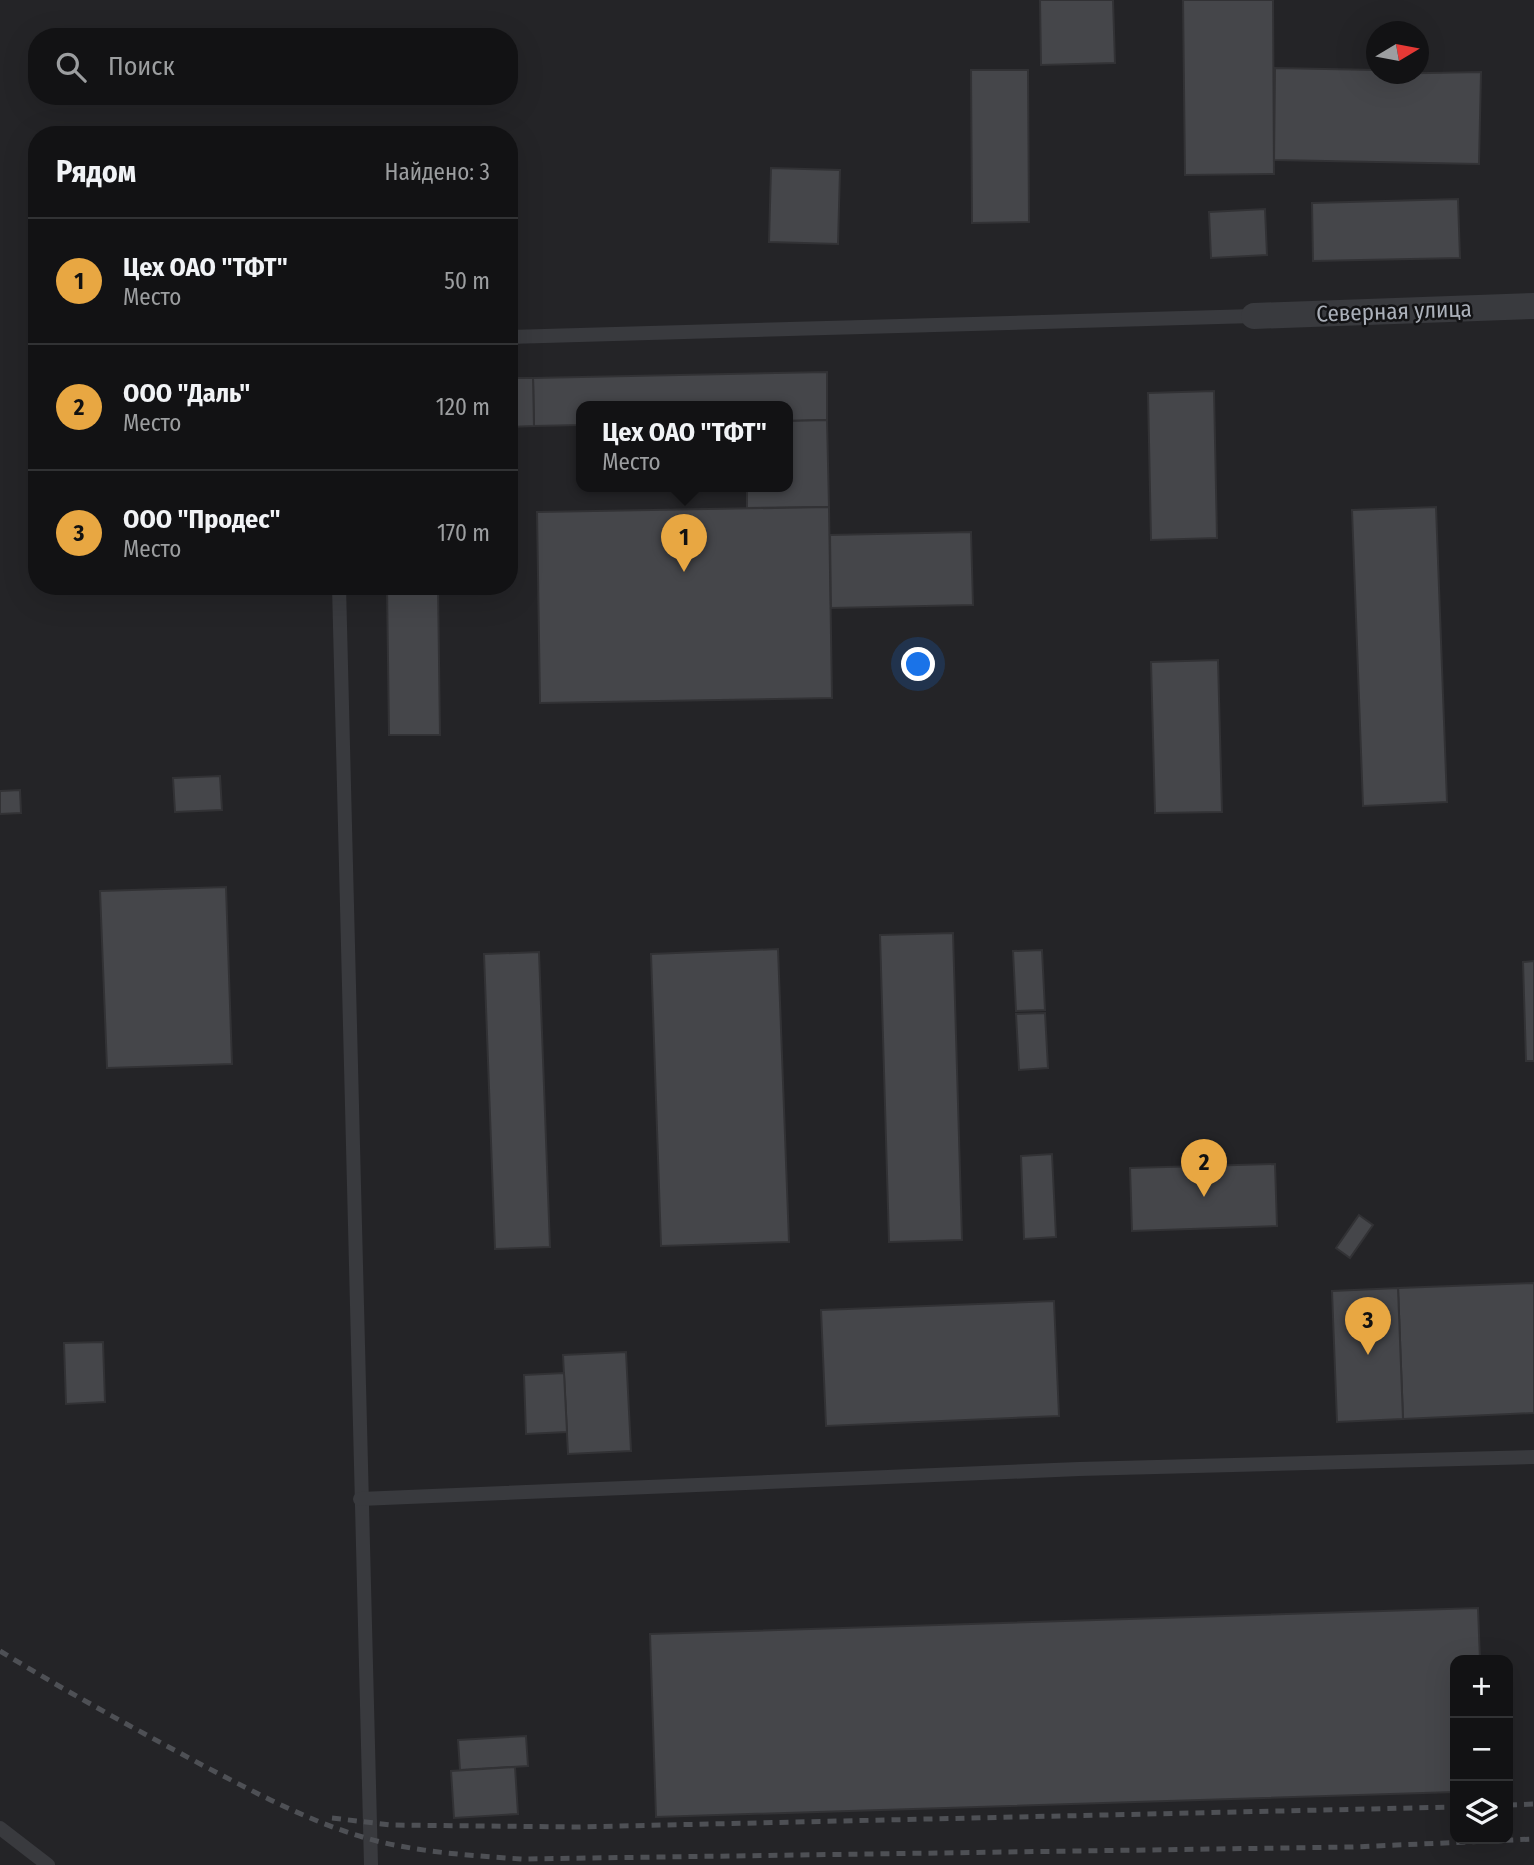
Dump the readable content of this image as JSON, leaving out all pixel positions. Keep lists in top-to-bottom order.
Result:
{
  "streets": {
    "street": ["Северная улица"]
  },
  "north": "right",
  "page": {
    "search": "Поиск",
    "heading": ["Рядом", "Найдено: 3"],
    "list": [
      {
        "mark": "1",
        "name": "Цех ОАО \"ТФТ\"",
        "note": "Место",
        "value": "50 m"
      },
      {
        "mark": "2",
        "name": "ООО \"Даль\"",
        "note": "Место",
        "value": "120 m"
      },
      {
        "mark": "3",
        "name": "ООО \"Продес\"",
        "note": "Место",
        "value": "170 m"
      }
    ],
    "popup": ["Цех ОАО \"ТФТ\"", "Место"],
    "pins": ["1", "2", "3"],
    "map_buttons": ["+", "−"]
  }
}
